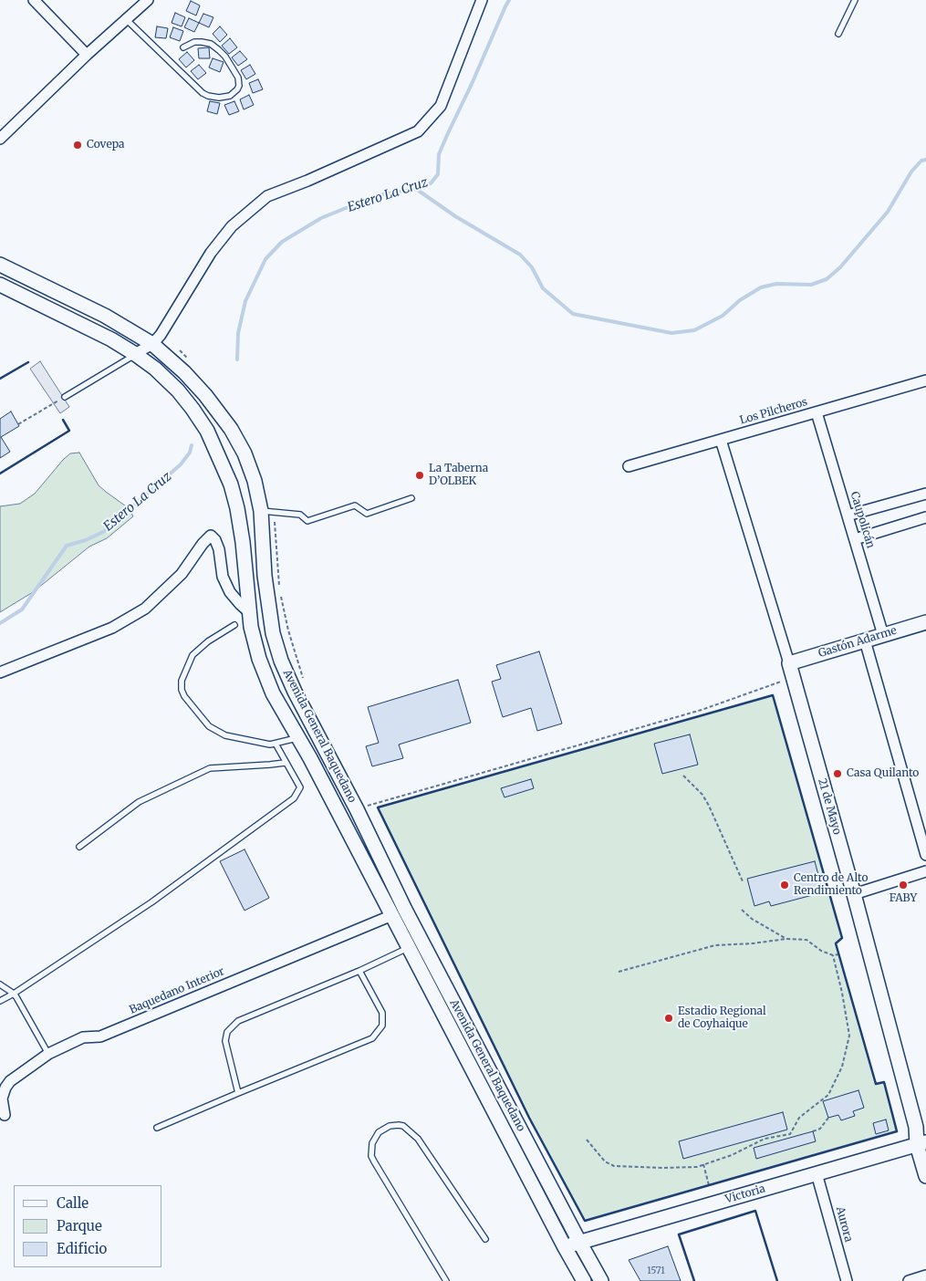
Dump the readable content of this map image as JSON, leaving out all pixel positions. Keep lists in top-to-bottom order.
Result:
{
  "streets": {
    "main road": [
      "Gastón Adarme",
      "Avenida General Baquedano",
      "21 de Mayo",
      "Victoria"
    ],
    "street": [
      "Los Pilcheros",
      "Caupolicán",
      "Baquedano Interior",
      "Aurora"
    ]
  },
  "crossings": [
    ["Los Pilcheros", "Caupolicán"],
    ["Los Pilcheros", "21 de Mayo"],
    ["Caupolicán", "Gastón Adarme"],
    ["Gastón Adarme", "21 de Mayo"],
    ["Avenida General Baquedano", "Baquedano Interior"],
    ["Avenida General Baquedano", "Victoria"],
    ["21 de Mayo", "Victoria"],
    ["Victoria", "Aurora"]
  ],
  "water": ["Estero La Cruz"],
  "places": [
    "Covepa",
    "La Taberna D’OLBEK",
    "Casa Quilanto",
    "Centro de Alto Rendimiento",
    "FABY",
    "Estadio Regional de Coyhaique"
  ],
  "house_numbers": ["1571"],
  "legend": ["Calle", "Parque", "Edificio"]
}
